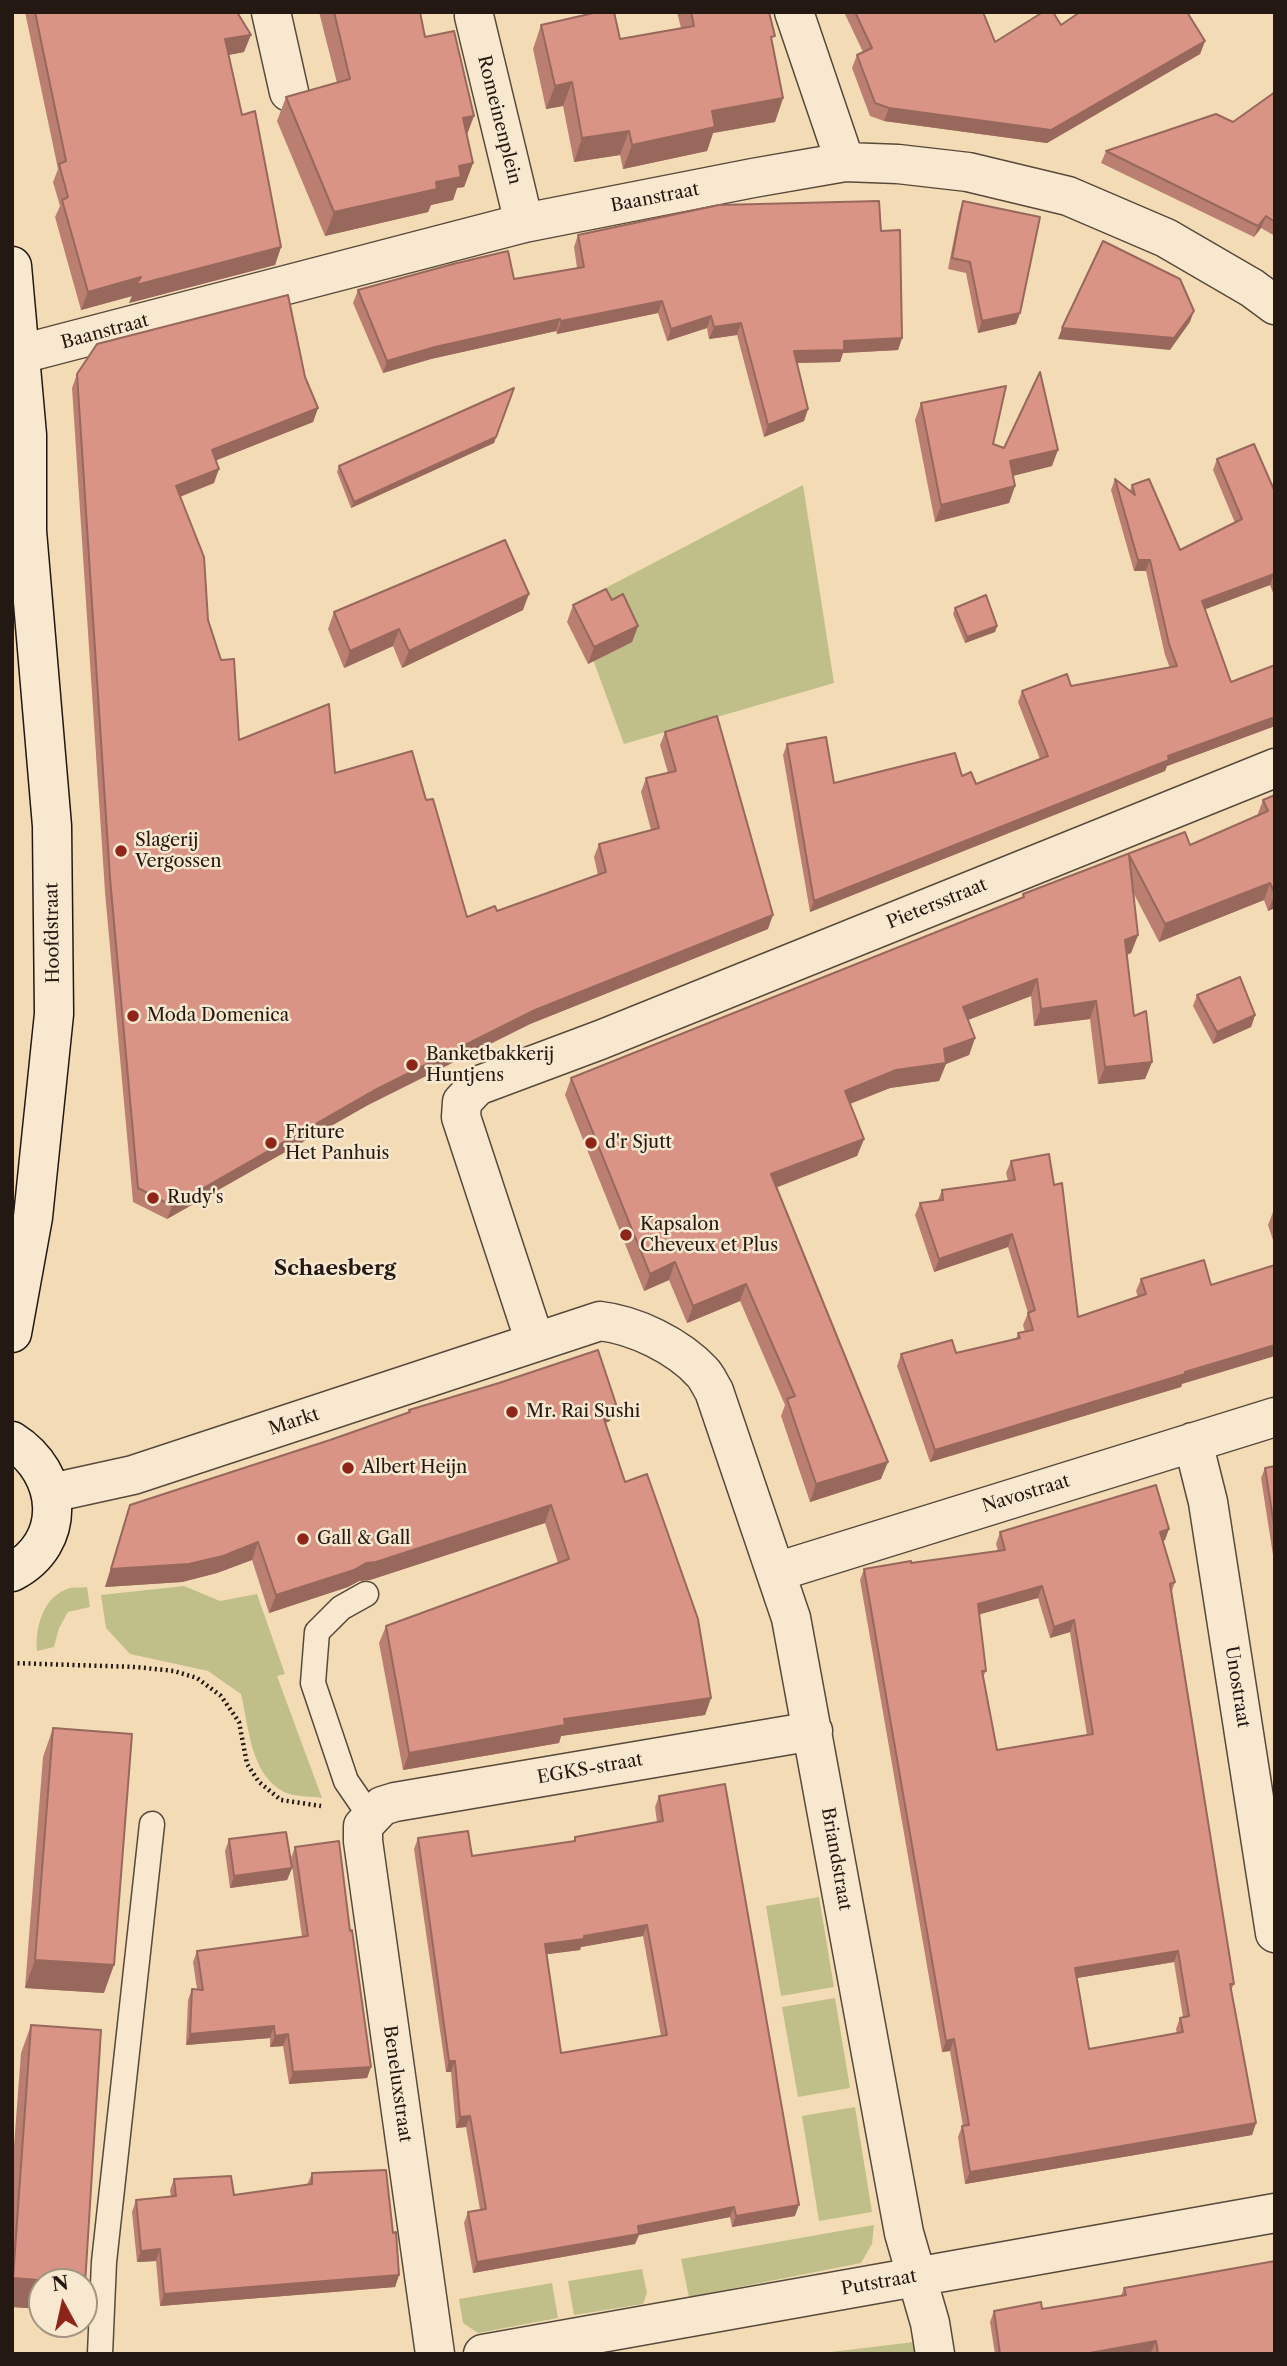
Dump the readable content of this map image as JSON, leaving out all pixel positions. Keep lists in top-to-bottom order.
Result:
{
  "streets": {
    "street": [
      "Romeinenplein",
      "Baanstraat",
      "Pietersstraat",
      "Hoofdstraat",
      "Markt",
      "Navostraat",
      "Unostraat",
      "EGKS-straat",
      "Briandstraat",
      "Beneluxstraat",
      "Putstraat"
    ]
  },
  "crossings": [
    ["Romeinenplein", "Baanstraat"],
    ["Baanstraat", "Hoofdstraat"],
    ["Pietersstraat", "Markt"],
    ["Markt", "Briandstraat"],
    ["Navostraat", "Unostraat"],
    ["Navostraat", "Briandstraat"],
    ["EGKS-straat", "Briandstraat"],
    ["EGKS-straat", "Beneluxstraat"],
    ["Briandstraat", "Putstraat"]
  ],
  "districts": ["Schaesberg"],
  "places": [
    "Slagerij Vergossen",
    "Moda Domenica",
    "Banketbakkerij Huntjens",
    "Friture Het Panhuis",
    "d'r Sjutt",
    "Rudy's",
    "Kapsalon Cheveux et Plus",
    "Mr. Rai Sushi",
    "Albert Heijn",
    "Gall & Gall"
  ],
  "north": "top"
}
